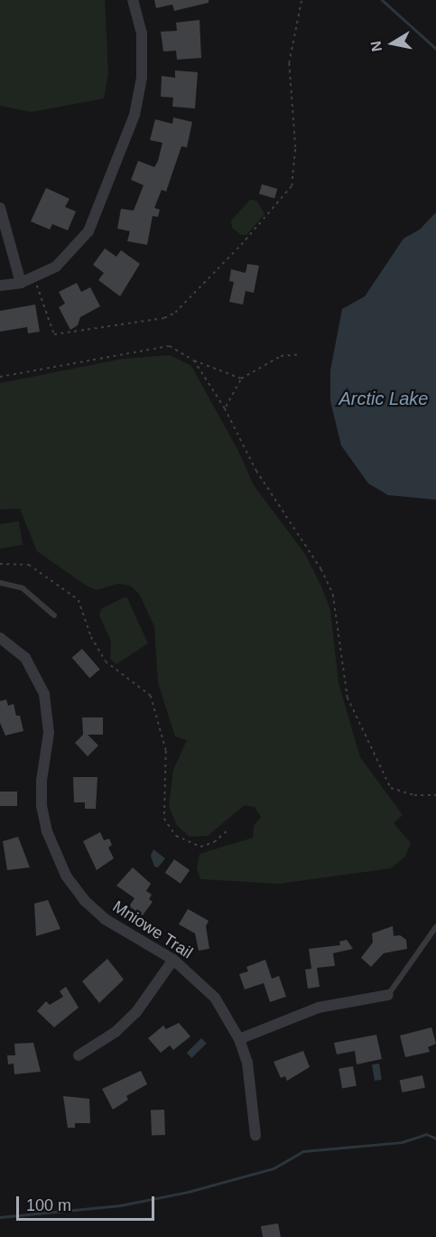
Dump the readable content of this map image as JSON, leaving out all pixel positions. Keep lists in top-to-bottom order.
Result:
{
  "streets": {
    "street": ["Mniowe Trail"]
  },
  "water": ["Arctic Lake"],
  "scale_bar": "100 m",
  "north": "left"
}
